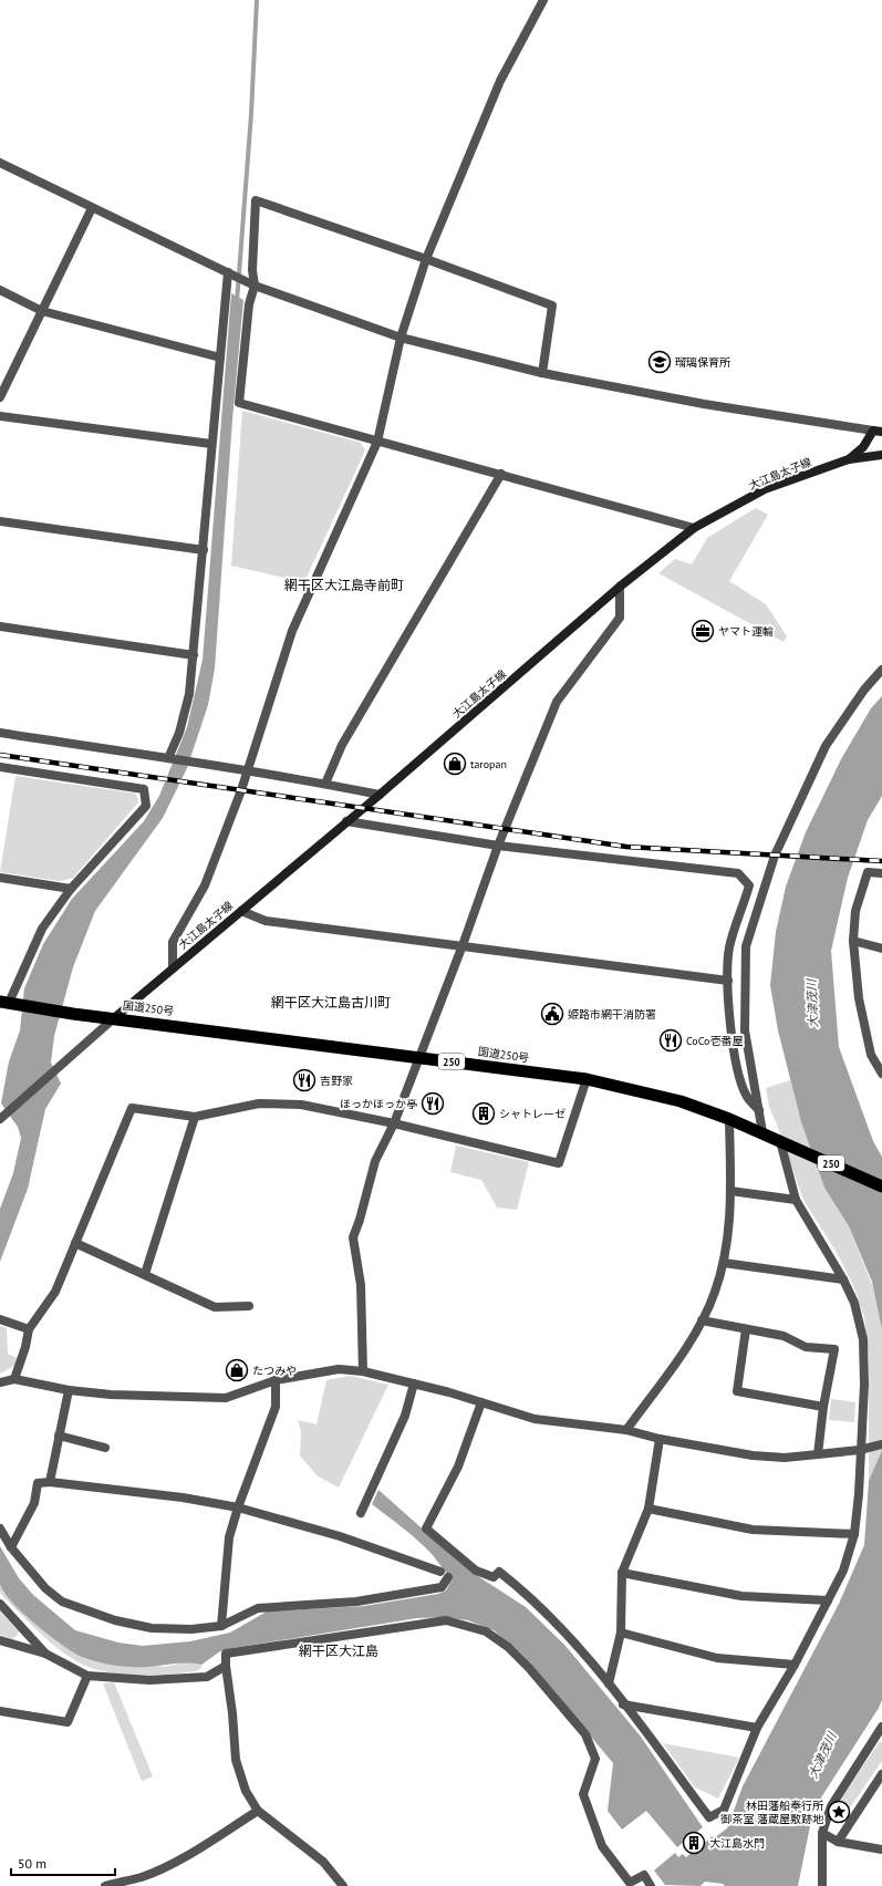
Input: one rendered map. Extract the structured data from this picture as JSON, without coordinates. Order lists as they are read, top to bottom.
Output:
{
  "streets": {
    "highway": ["国道250号", "250"],
    "main road": ["大江島太子線"]
  },
  "crossings": [
    ["大江島太子線", "国道250号"]
  ],
  "districts": ["網干区大江島寺前町", "網干区大江島古川町", "網干区大江島"],
  "water": ["大津茂川"],
  "places": {
    "school or university": ["瑠璃保育所"],
    "office": ["ヤマト運輸"],
    "shop": ["taropan", "たつみや"],
    "public building": ["姫路市網干消防署"],
    "restaurant": ["CoCo壱番屋", "吉野家", "ほっかほっか亭"],
    "building": ["シャトレーゼ", "大江島水門"],
    "place": ["林田藩船奉行所 御茶室 藩蔵屋敷跡地"]
  },
  "scale_bar": "50 m"
}
